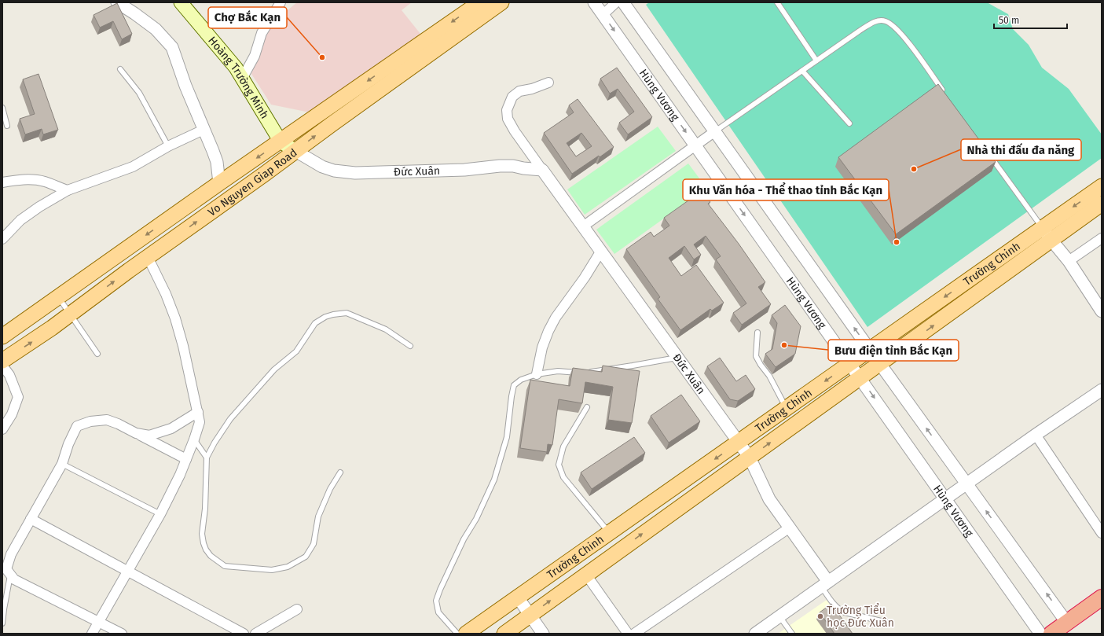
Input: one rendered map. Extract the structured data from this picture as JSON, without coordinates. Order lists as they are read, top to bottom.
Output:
{
  "streets": {
    "main road": ["Hoàng Trường Minh", "Vo Nguyen Giap Road", "Trường Chinh"],
    "street": ["Hùng Vương", "Đức Xuân"]
  },
  "crossings": [
    ["Hoàng Trường Minh", "Đức Xuân"],
    ["Hoàng Trường Minh", "Vo Nguyen Giap Road"],
    ["Hùng Vương", "Trường Chinh"],
    ["Đức Xuân", "Vo Nguyen Giap Road"],
    ["Đức Xuân", "Trường Chinh"]
  ],
  "places": [
    "Chợ Bắc Kạn",
    "Nhà thi đấu đa năng",
    "Khu Văn hóa - Thể thao tỉnh Bắc Kạn",
    "Bưu điện tỉnh Bắc Kạn",
    "Trường Tiểu học Đức Xuân"
  ],
  "scale_bar": "50 m"
}
